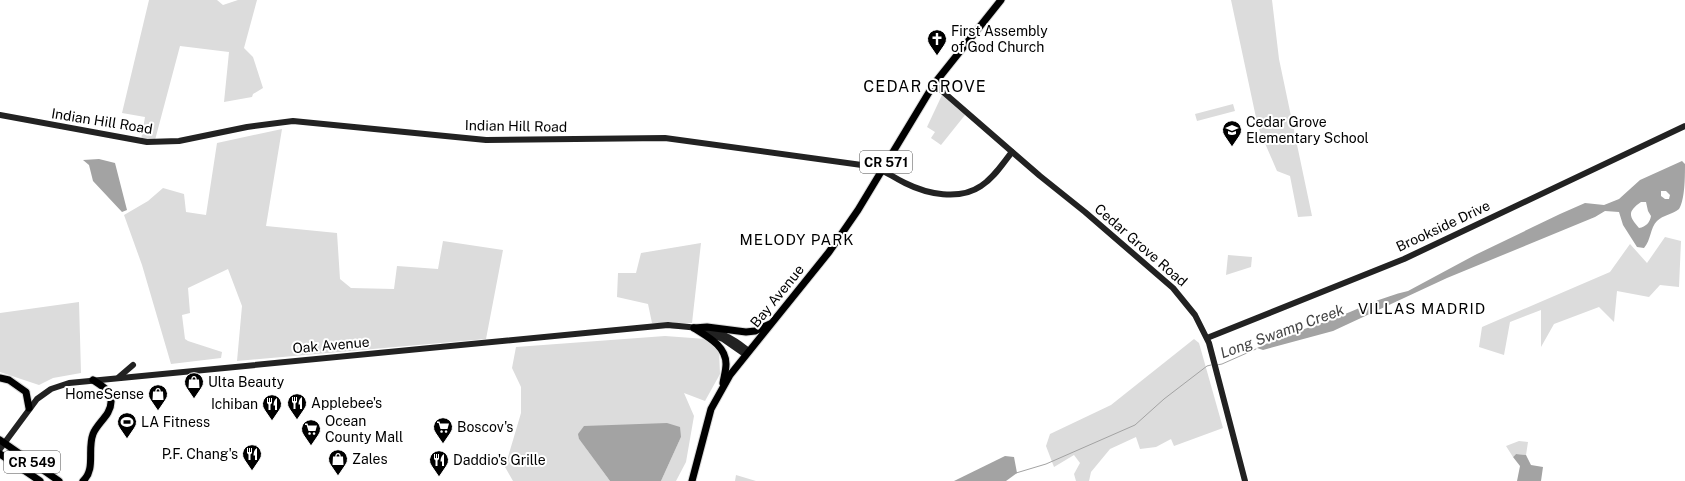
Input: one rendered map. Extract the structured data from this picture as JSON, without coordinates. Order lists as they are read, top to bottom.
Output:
{
  "streets": {
    "main road": ["CR 571", "Bay Avenue", "CR 549"],
    "street": [
      "Indian Hill Road",
      "Brookside Drive",
      "Cedar Grove Road",
      "Oak Avenue"
    ]
  },
  "crossings": [
    ["Indian Hill Road", "Cedar Grove Road"],
    ["Indian Hill Road", "Bay Avenue"],
    ["Brookside Drive", "Cedar Grove Road"],
    ["Cedar Grove Road", "Bay Avenue"],
    ["Bay Avenue", "Oak Avenue"],
    ["Oak Avenue", "CR 549"]
  ],
  "districts": ["CEDAR GROVE", "MELODY PARK", "VILLAS MADRID"],
  "water": ["Long Swamp Creek"],
  "places": {
    "church": ["First Assembly of God Church"],
    "school or university": ["Cedar Grove Elementary School"],
    "shop": ["Ulta Beauty", "HomeSense", "Zales"],
    "restaurant": [
      "Applebee's",
      "Ichiban",
      "P.F. Chang's",
      "Daddio's Grille"
    ],
    "sports": ["LA Fitness"],
    "supermarket": ["Boscov's", "Ocean County Mall"]
  }
}
